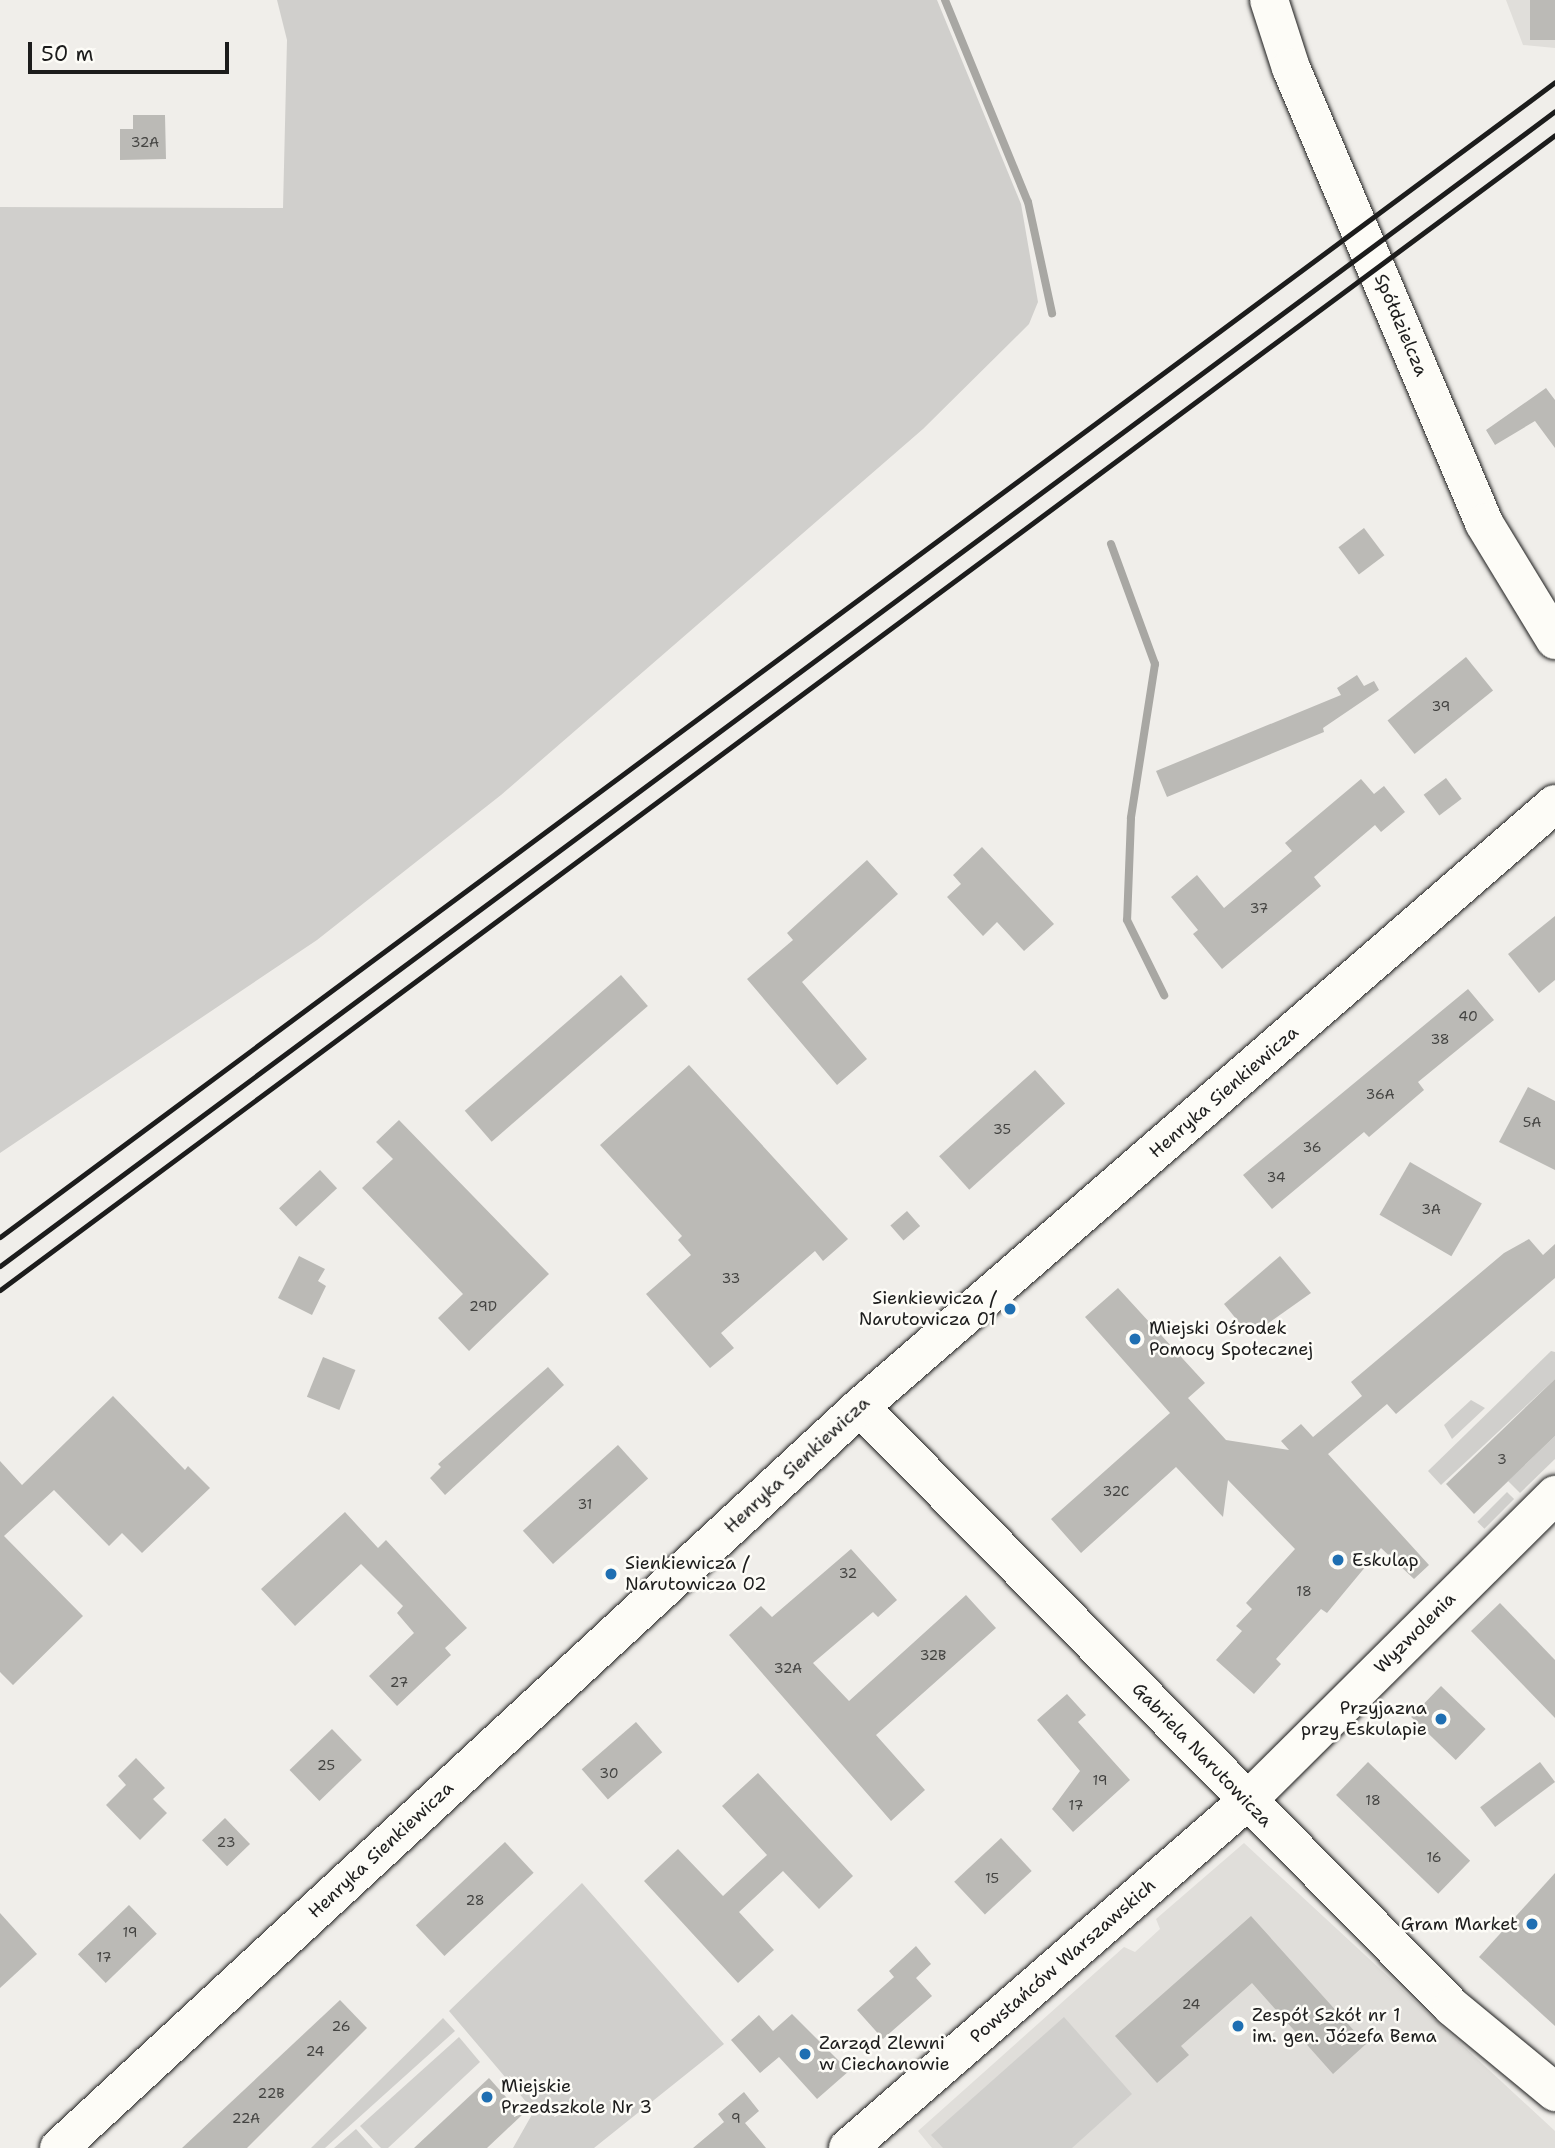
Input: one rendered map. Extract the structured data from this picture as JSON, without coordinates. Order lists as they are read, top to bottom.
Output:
{
  "streets": {
    "street": [
      "Spółdzielcza",
      "Henryka Sienkiewicza",
      "Wyzwolenia",
      "Gabriela Narutowicza",
      "Powstańców Warszawskich"
    ]
  },
  "crossings": [
    ["Henryka Sienkiewicza", "Gabriela Narutowicza"],
    ["Wyzwolenia", "Gabriela Narutowicza"],
    ["Wyzwolenia", "Powstańców Warszawskich"],
    ["Gabriela Narutowicza", "Powstańców Warszawskich"]
  ],
  "places": [
    "Sienkiewicza / Narutowicza 01",
    "Miejski Ośrodek Pomocy Społecznej",
    "Eskulap",
    "Sienkiewicza / Narutowicza 02",
    "Przyjazna przy Eskulapie",
    "Gram Market",
    "Zespół Szkół nr 1 im. gen. Józefa Bema",
    "Zarząd Zlewni w Ciechanowie",
    "Miejskie Przedszkole Nr 3"
  ],
  "house_numbers": [
    "32A",
    "39",
    "37",
    "40",
    "38",
    "36A",
    "5A",
    "35",
    "36",
    "34",
    "3A",
    "33",
    "29D",
    "3",
    "32C",
    "31",
    "32",
    "18",
    "32B",
    "32A",
    "27",
    "25",
    "30",
    "19",
    "18",
    "17",
    "23",
    "16",
    "15",
    "28",
    "19",
    "17",
    "24",
    "26",
    "24",
    "22B",
    "22A",
    "9"
  ],
  "scale_bar": "50 m"
}
